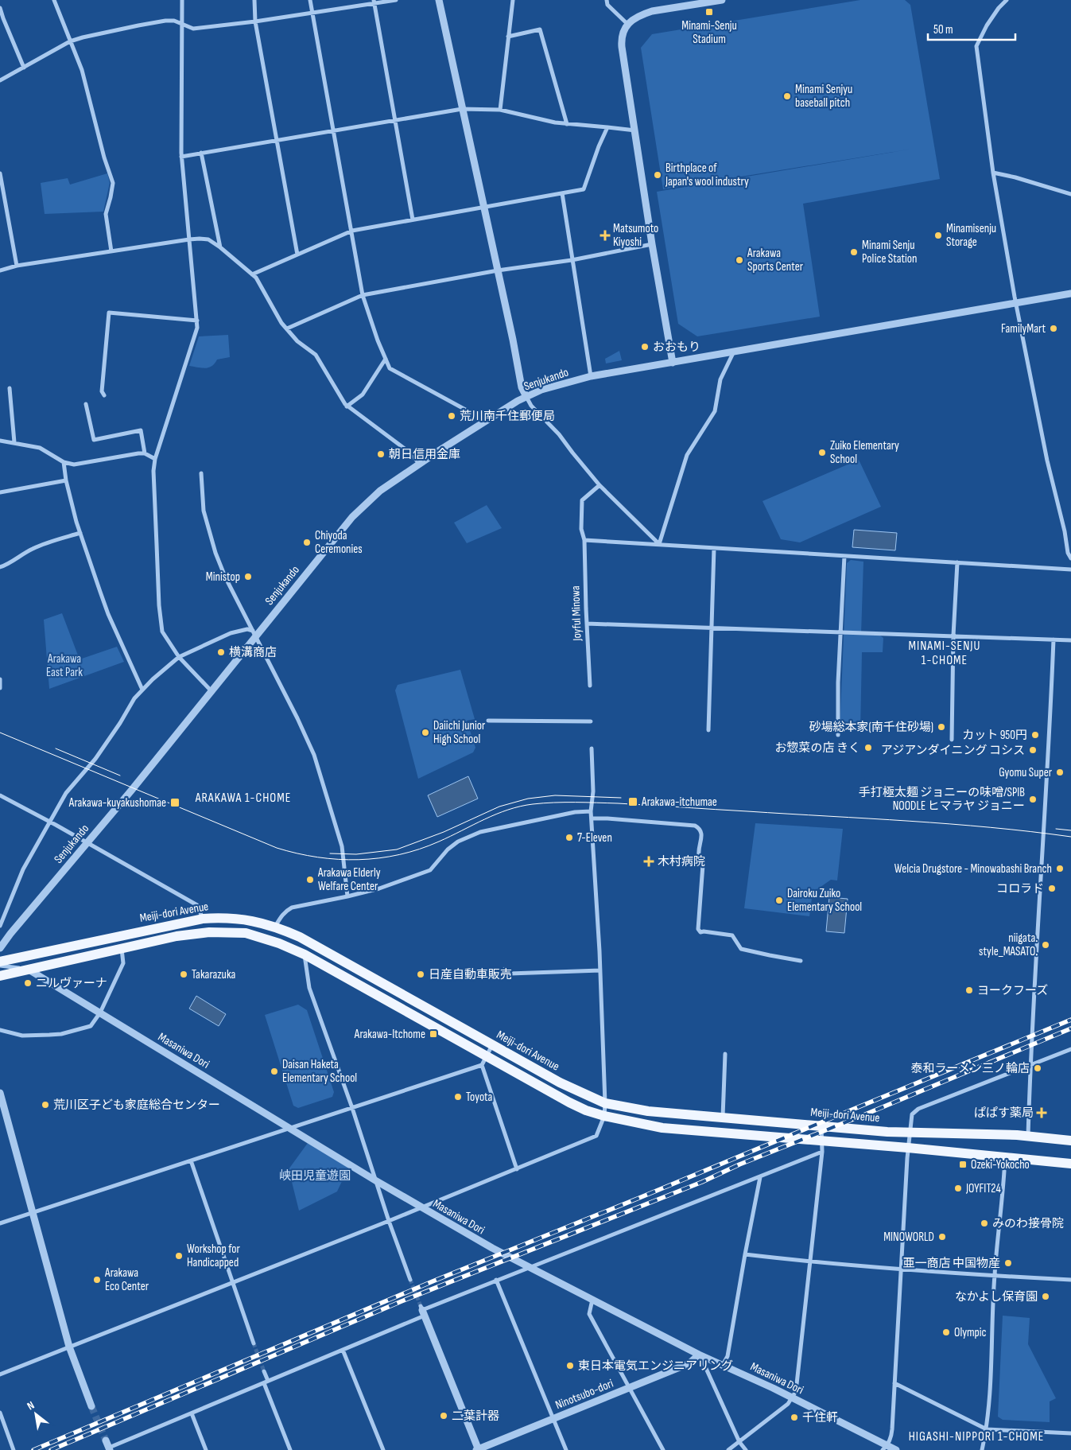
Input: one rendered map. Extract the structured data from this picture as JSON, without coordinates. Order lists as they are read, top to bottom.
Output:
{
  "streets": {
    "main road": ["Meiji-dori Avenue"],
    "street": [
      "Senjukando",
      "Joyful Minowa",
      "Masaniwa Dori",
      "Ninotsubo-dori"
    ]
  },
  "crossings": [
    ["Meiji-dori Avenue", "Masaniwa Dori"],
    ["Masaniwa Dori", "Ninotsubo-dori"]
  ],
  "districts": ["MINAMI-SENJU 1-CHOME", "ARAKAWA 1-CHOME", "HIGASHI-NIPPORI 1-CHOME"],
  "parks": ["Arakawa East Park", "峡田児童遊園"],
  "places": {
    "transit": [
      "Minami-Senju Stadium",
      "Arakawa-itchumae",
      "Arakawa-kuyakushomae",
      "Arakawa-Itchome",
      "Ozeki-Yokocho"
    ],
    "other": [
      "Minami Senjyu baseball pitch",
      "Birthplace of Japan's wool industry",
      "Minamisenju Storage",
      "Minami Senju Police Station",
      "Arakawa Sports Center",
      "FamilyMart",
      "おおもり",
      "荒川南千住郵便局",
      "Zuiko Elementary School",
      "朝日信用金庫",
      "Chiyoda Ceremonies",
      "Ministop",
      "横溝商店",
      "砂場総本家(南千住砂場)",
      "Daiichi Junior High School",
      "カット 950円",
      "お惣菜の店 きく",
      "アジアンダイニング コシス",
      "Gyomu Super",
      "手打極太麺 ジョニーの味噌/SPIB NOODLE ヒマラヤ ジョニー",
      "7-Eleven",
      "Welcia Drugstore - Minowabashi Branch",
      "Arakawa Elderly Welfare Center",
      "コロラド",
      "Dairoku Zuiko Elementary School",
      "niigata. style_MASATO.",
      "Takarazuka",
      "日産自動車販売",
      "ニルヴァーナ",
      "ヨークフーズ",
      "泰和ラーメン三ノ輪店",
      "Daisan Haketa Elementary School",
      "Toyota",
      "荒川区子ども家庭総合センター",
      "JOYFIT24",
      "みのわ接骨院",
      "MINOWORLD",
      "Workshop for Handicapped",
      "亜一商店 中国物産",
      "Arakawa Eco Center",
      "なかよし保育園",
      "Olympic",
      "東日本電気エンジニアリング",
      "二葉計器",
      "千住軒"
    ],
    "health": ["Matsumoto Kiyoshi", "木村病院", "ぱぱす薬局"]
  },
  "scale_bar": "50 m",
  "north": "top left"
}
